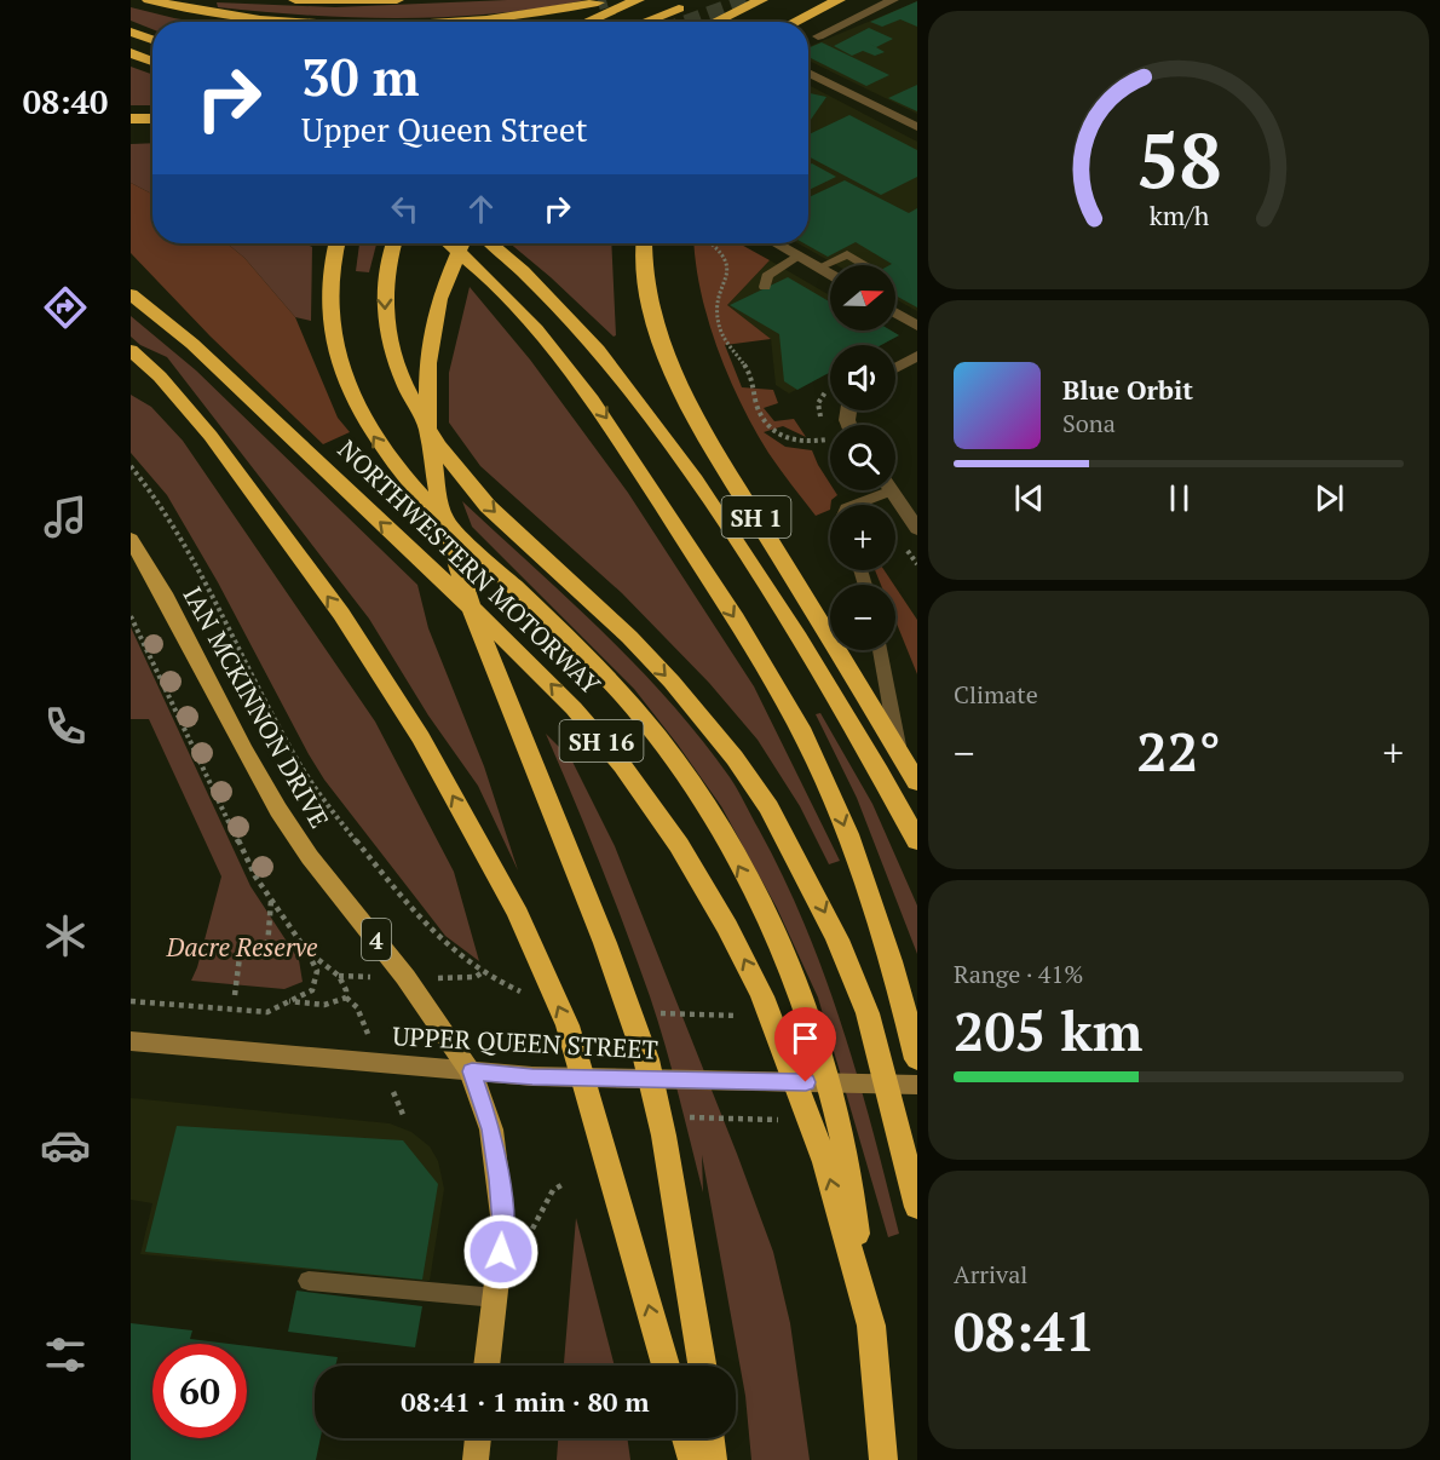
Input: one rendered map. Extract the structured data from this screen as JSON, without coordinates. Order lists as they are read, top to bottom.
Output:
{
  "streets": {
    "highway": ["SH 1", "NORTHWESTERN MOTORWAY", "SH 16"],
    "main road": ["IAN MCKINNON DRIVE", "4", "UPPER QUEEN STREET"]
  },
  "crossings": [
    ["IAN MCKINNON DRIVE", "4"],
    ["IAN MCKINNON DRIVE", "UPPER QUEEN STREET"],
    ["4", "UPPER QUEEN STREET"]
  ],
  "parks": ["Dacre Reserve"],
  "north": "right",
  "page": {
    "tabs": "08:40",
    "turn": ["30 m", "Upper Queen Street"],
    "map_buttons": ["+", "−"],
    "song": ["Blue Orbit", "Sona"],
    "tile": [
      "Climate",
      ["Range · 41%", "205 km"],
      ["Arrival", "08:41"]
    ],
    "heat": ["−", "22°", "+"],
    "limit": "60",
    "trip": "08:41 · 1 min · 80 m",
    "gauge": ["58", "km/h"]
  }
}
